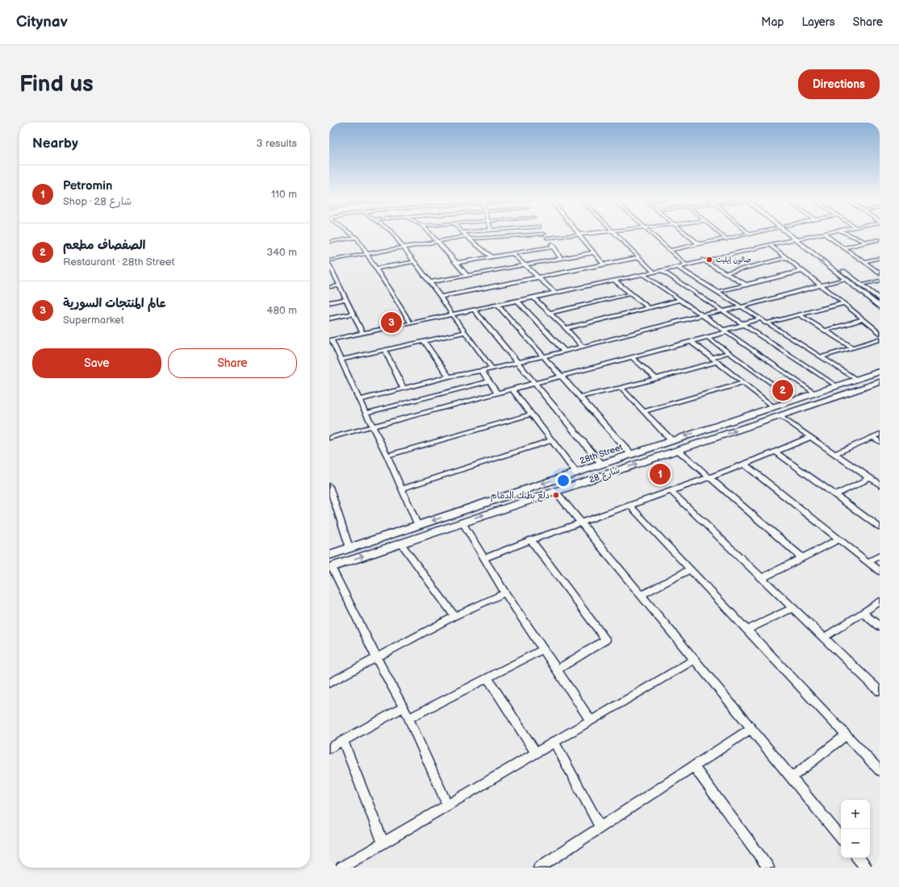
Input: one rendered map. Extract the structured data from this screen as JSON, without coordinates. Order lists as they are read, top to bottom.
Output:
{
  "streets": {
    "main road": ["28th Street", "شارع 28"]
  },
  "one_way": ["28th Street", "شارع 28"],
  "places": ["صالون إيليت", "دلع بطنك الدمام"],
  "page": {
    "header": "Citynav",
    "nav": ["Map", "Layers", "Share"],
    "buttons": [
      "Directions",
      ["Save", "Share"]
    ],
    "title": "Find us",
    "heading": ["Nearby", "3 results"],
    "list": [
      {
        "mark": "1",
        "name": "Petromin",
        "note": "Shop · شارع 28",
        "value": "110 m"
      },
      {
        "mark": "2",
        "name": "الصفصاف مطعم",
        "note": "Restaurant · 28th Street",
        "value": "340 m"
      },
      {
        "mark": "3",
        "name": "عالم المنتجات السورية",
        "note": "Supermarket",
        "value": "480 m"
      }
    ],
    "pins": ["3", "2", "1"],
    "map_buttons": ["+", "−"]
  }
}
